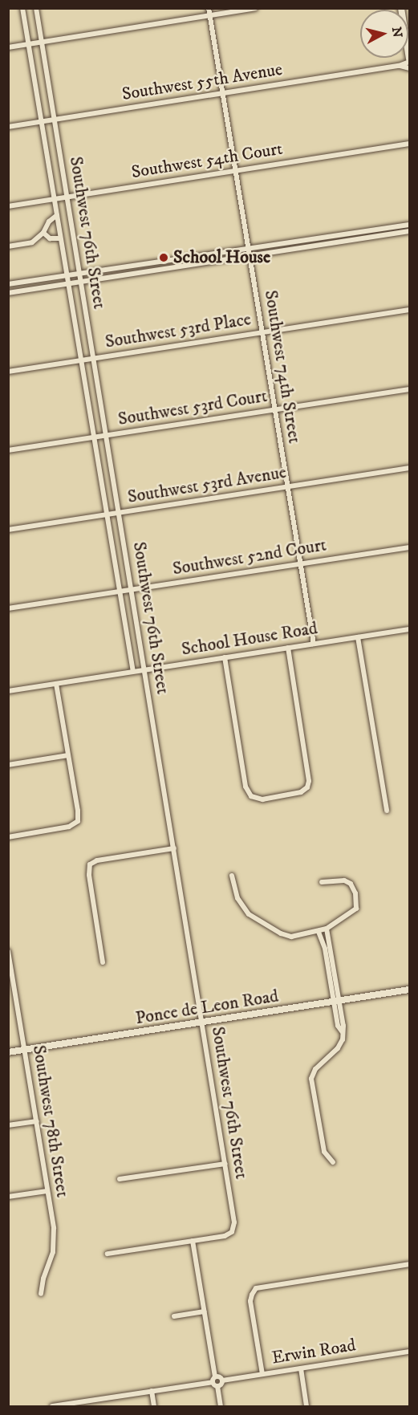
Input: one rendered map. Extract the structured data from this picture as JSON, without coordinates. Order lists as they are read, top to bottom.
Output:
{
  "streets": {
    "street": [
      "Southwest 55th Avenue",
      "Southwest 54th Court",
      "Southwest 76th Street",
      "Southwest 53rd Place",
      "Southwest 74th Street",
      "Southwest 53rd Court",
      "Southwest 53rd Avenue",
      "Southwest 52nd Court",
      "School House Road",
      "Ponce de Leon Road",
      "Southwest 78th Street",
      "Erwin Road"
    ]
  },
  "crossings": [
    ["Southwest 55th Avenue", "Southwest 76th Street"],
    ["Southwest 55th Avenue", "Southwest 74th Street"],
    ["Southwest 54th Court", "Southwest 76th Street"],
    ["Southwest 54th Court", "Southwest 74th Street"],
    ["Southwest 76th Street", "Southwest 53rd Place"],
    ["Southwest 76th Street", "Southwest 53rd Court"],
    ["Southwest 76th Street", "Southwest 53rd Avenue"],
    ["Southwest 76th Street", "Southwest 52nd Court"],
    ["Southwest 76th Street", "School House Road"],
    ["Southwest 76th Street", "Ponce de Leon Road"],
    ["Southwest 53rd Place", "Southwest 74th Street"],
    ["Southwest 74th Street", "Southwest 53rd Court"],
    ["Southwest 74th Street", "Southwest 53rd Avenue"],
    ["Southwest 74th Street", "Southwest 52nd Court"],
    ["Southwest 74th Street", "School House Road"],
    ["Ponce de Leon Road", "Southwest 78th Street"]
  ],
  "places": ["School House"],
  "north": "right"
}
